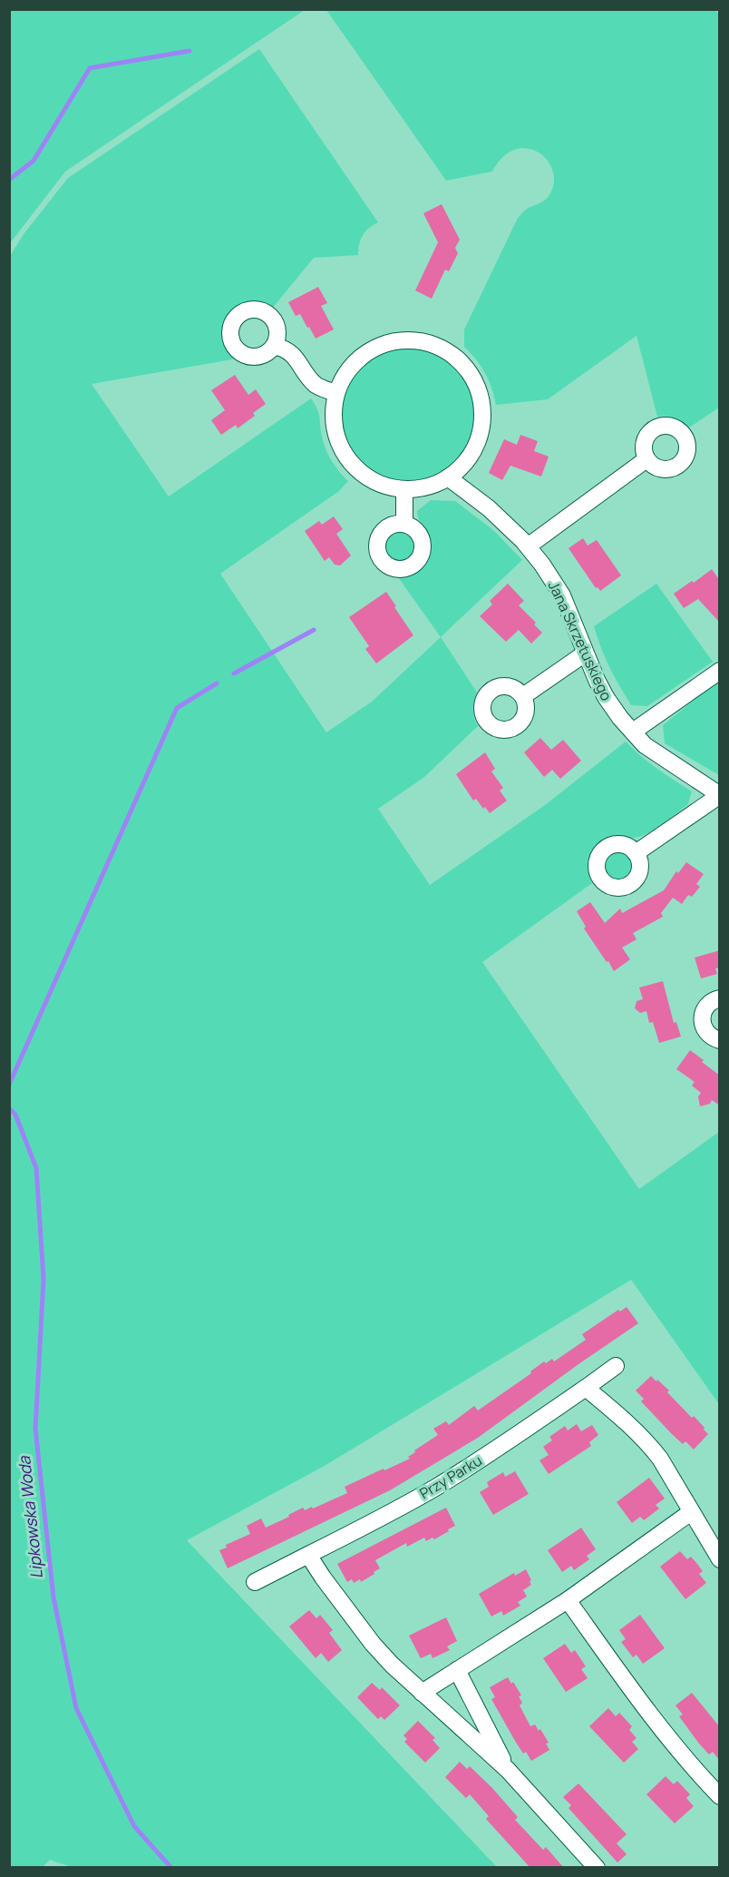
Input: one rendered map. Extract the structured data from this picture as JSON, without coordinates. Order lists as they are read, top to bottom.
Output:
{
  "streets": {
    "street": ["Jana Skrzetuskiego", "Przy Parku"]
  },
  "water": ["Lipkowska Woda"]
}
